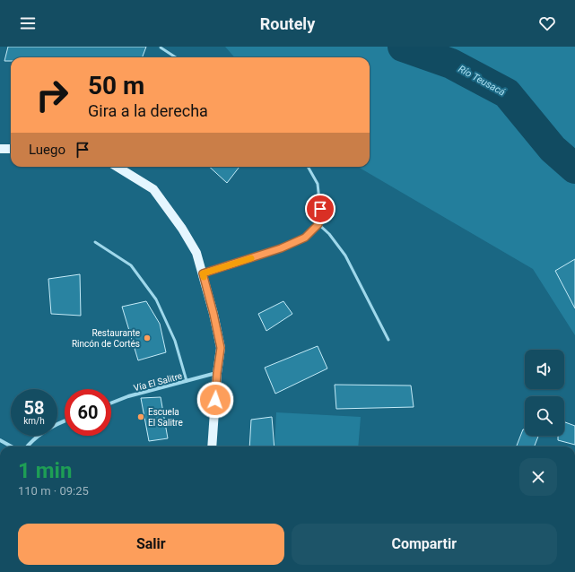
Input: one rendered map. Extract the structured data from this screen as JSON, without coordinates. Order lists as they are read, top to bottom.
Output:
{
  "streets": {
    "street": ["Vía El Salitre"]
  },
  "water": ["Río Teusacá"],
  "places": ["Restaurante Rincón de Cortés", "Escuela El Salitre"],
  "page": {
    "header": "Routely",
    "turn": ["50 m", "Gira a la derecha"],
    "then": "Luego",
    "speed": "58 km/h",
    "limit": "60",
    "heading": ["1 min", "110 m · 09:25"],
    "buttons": ["Salir", "Compartir"]
  }
}
